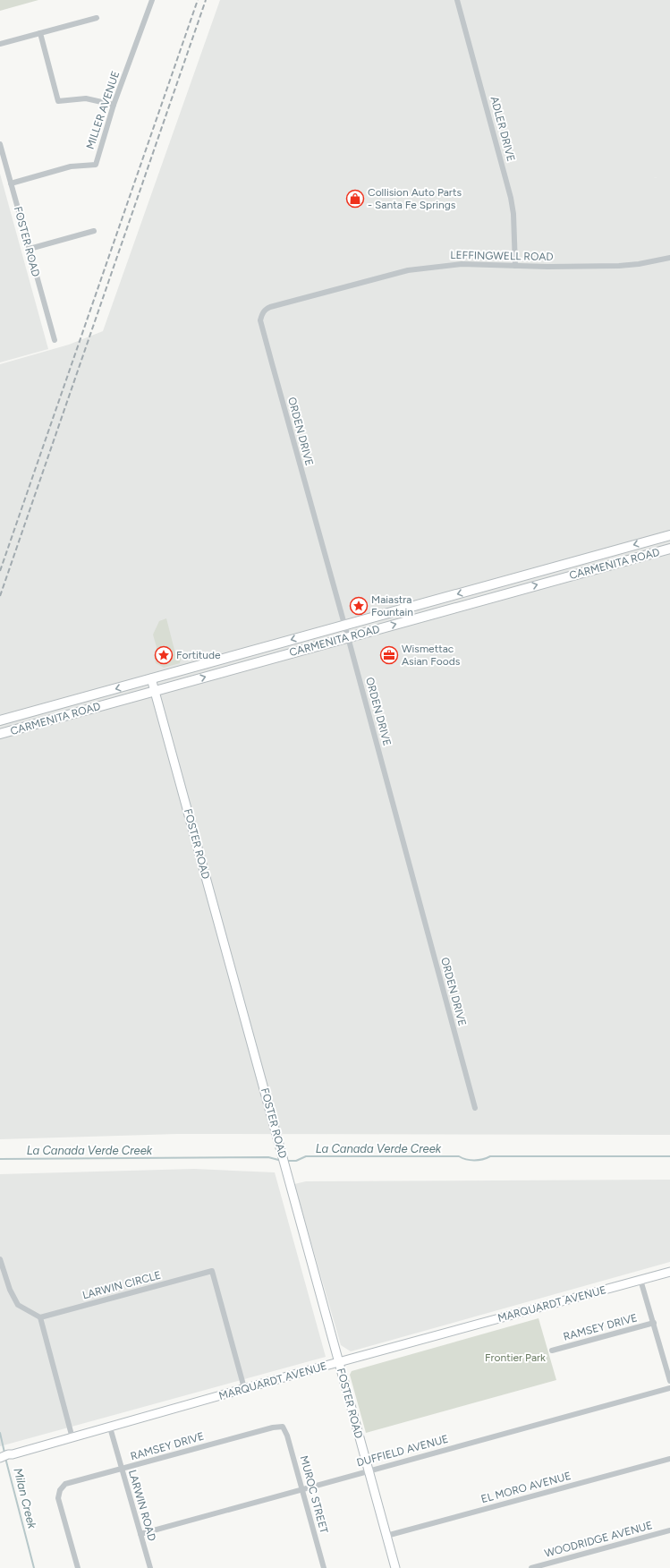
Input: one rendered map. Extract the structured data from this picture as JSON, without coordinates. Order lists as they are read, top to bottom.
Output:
{
  "streets": {
    "main road": ["CARMENITA ROAD"],
    "street": [
      "MILLER AVENUE",
      "ADLER DRIVE",
      "FOSTER ROAD",
      "LEFFINGWELL ROAD",
      "ORDEN DRIVE",
      "LARWIN CIRCLE",
      "MARQUARDT AVENUE",
      "RAMSEY DRIVE",
      "DUFFIELD AVENUE",
      "EL MORO AVENUE",
      "MUROC STREET",
      "LARWIN ROAD",
      "WOODRIDGE AVENUE"
    ]
  },
  "crossings": [
    ["MILLER AVENUE", "FOSTER ROAD"],
    ["ADLER DRIVE", "LEFFINGWELL ROAD"],
    ["FOSTER ROAD", "CARMENITA ROAD"],
    ["FOSTER ROAD", "MARQUARDT AVENUE"],
    ["FOSTER ROAD", "DUFFIELD AVENUE"],
    ["FOSTER ROAD", "EL MORO AVENUE"],
    ["LEFFINGWELL ROAD", "ORDEN DRIVE"],
    ["ORDEN DRIVE", "CARMENITA ROAD"],
    ["LARWIN CIRCLE", "MARQUARDT AVENUE"],
    ["MARQUARDT AVENUE", "LARWIN ROAD"],
    ["RAMSEY DRIVE", "MUROC STREET"],
    ["RAMSEY DRIVE", "LARWIN ROAD"],
    ["DUFFIELD AVENUE", "MUROC STREET"],
    ["DUFFIELD AVENUE", "LARWIN ROAD"]
  ],
  "water": ["La Canada Verde Creek", "Milan Creek"],
  "parks": ["Frontier Park"],
  "places": {
    "shop": ["Collision Auto Parts - Santa Fe Springs"],
    "place": ["Maiastra Fountain", "Fortitude"],
    "office": ["Wismettac Asian Foods"]
  }
}
